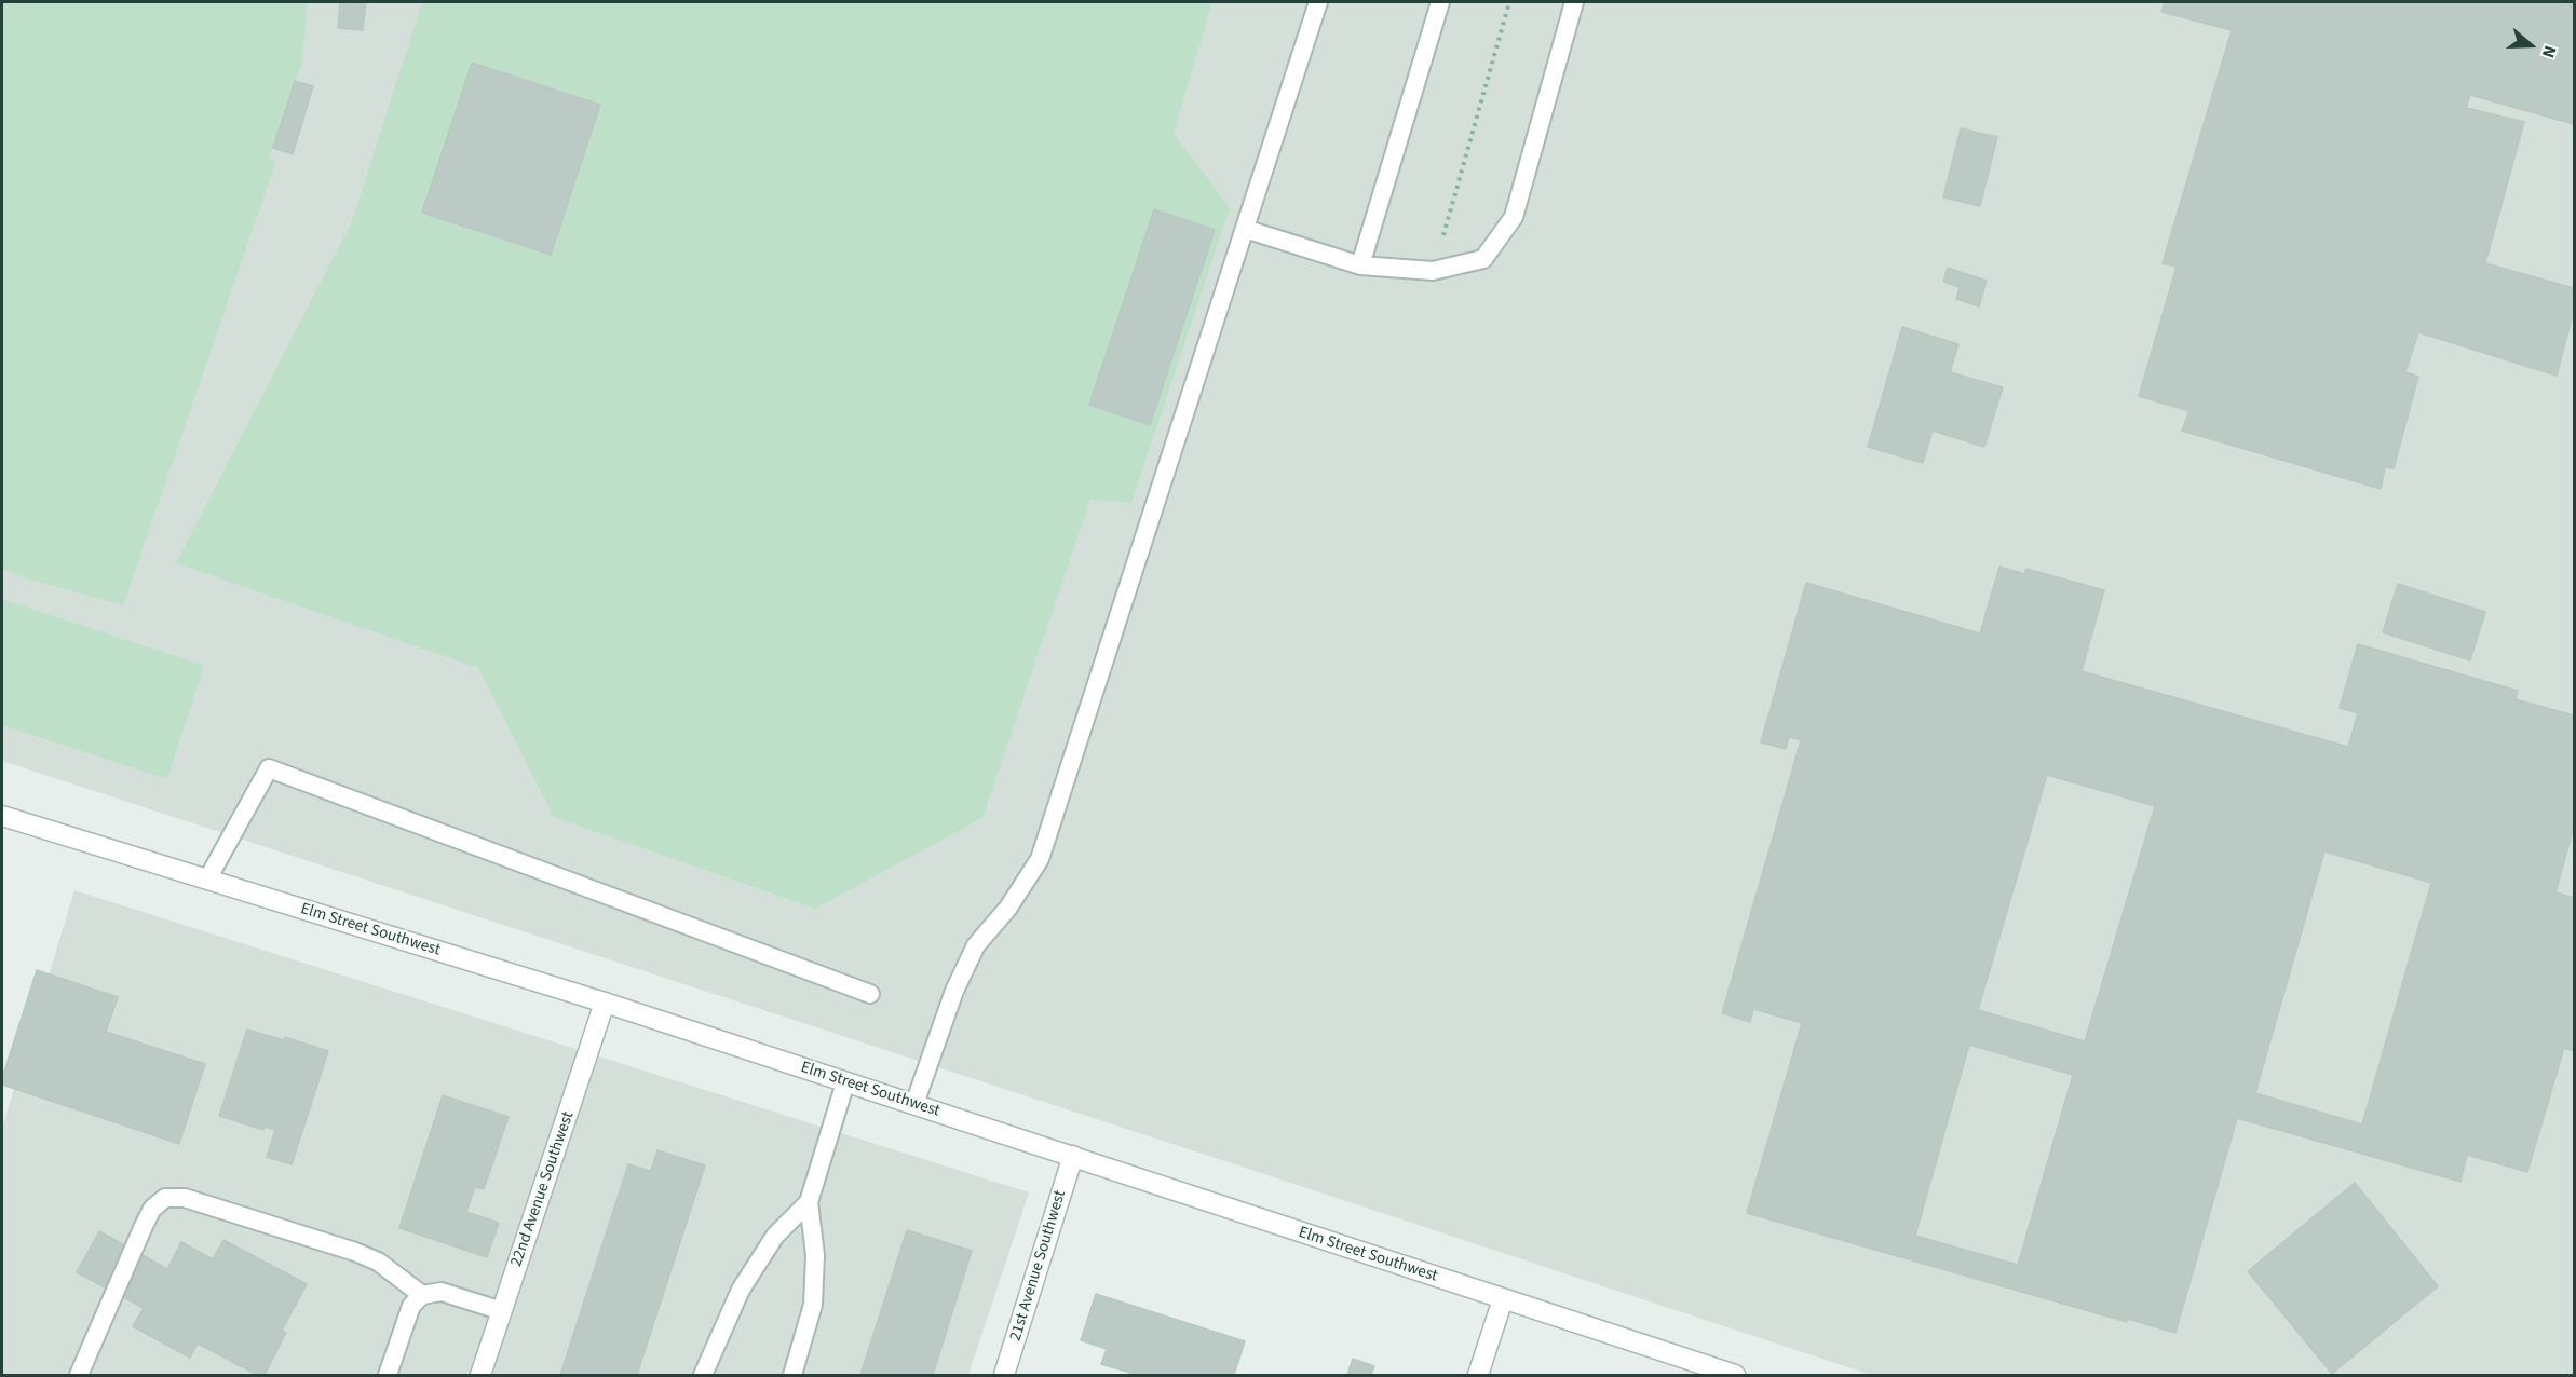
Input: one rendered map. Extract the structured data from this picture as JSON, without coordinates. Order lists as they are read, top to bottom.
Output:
{
  "streets": {
    "street": ["Elm Street Southwest", "22nd Avenue Southwest", "21st Avenue Southwest"]
  },
  "crossings": [
    ["Elm Street Southwest", "22nd Avenue Southwest"],
    ["Elm Street Southwest", "21st Avenue Southwest"]
  ],
  "north": "right"
}
